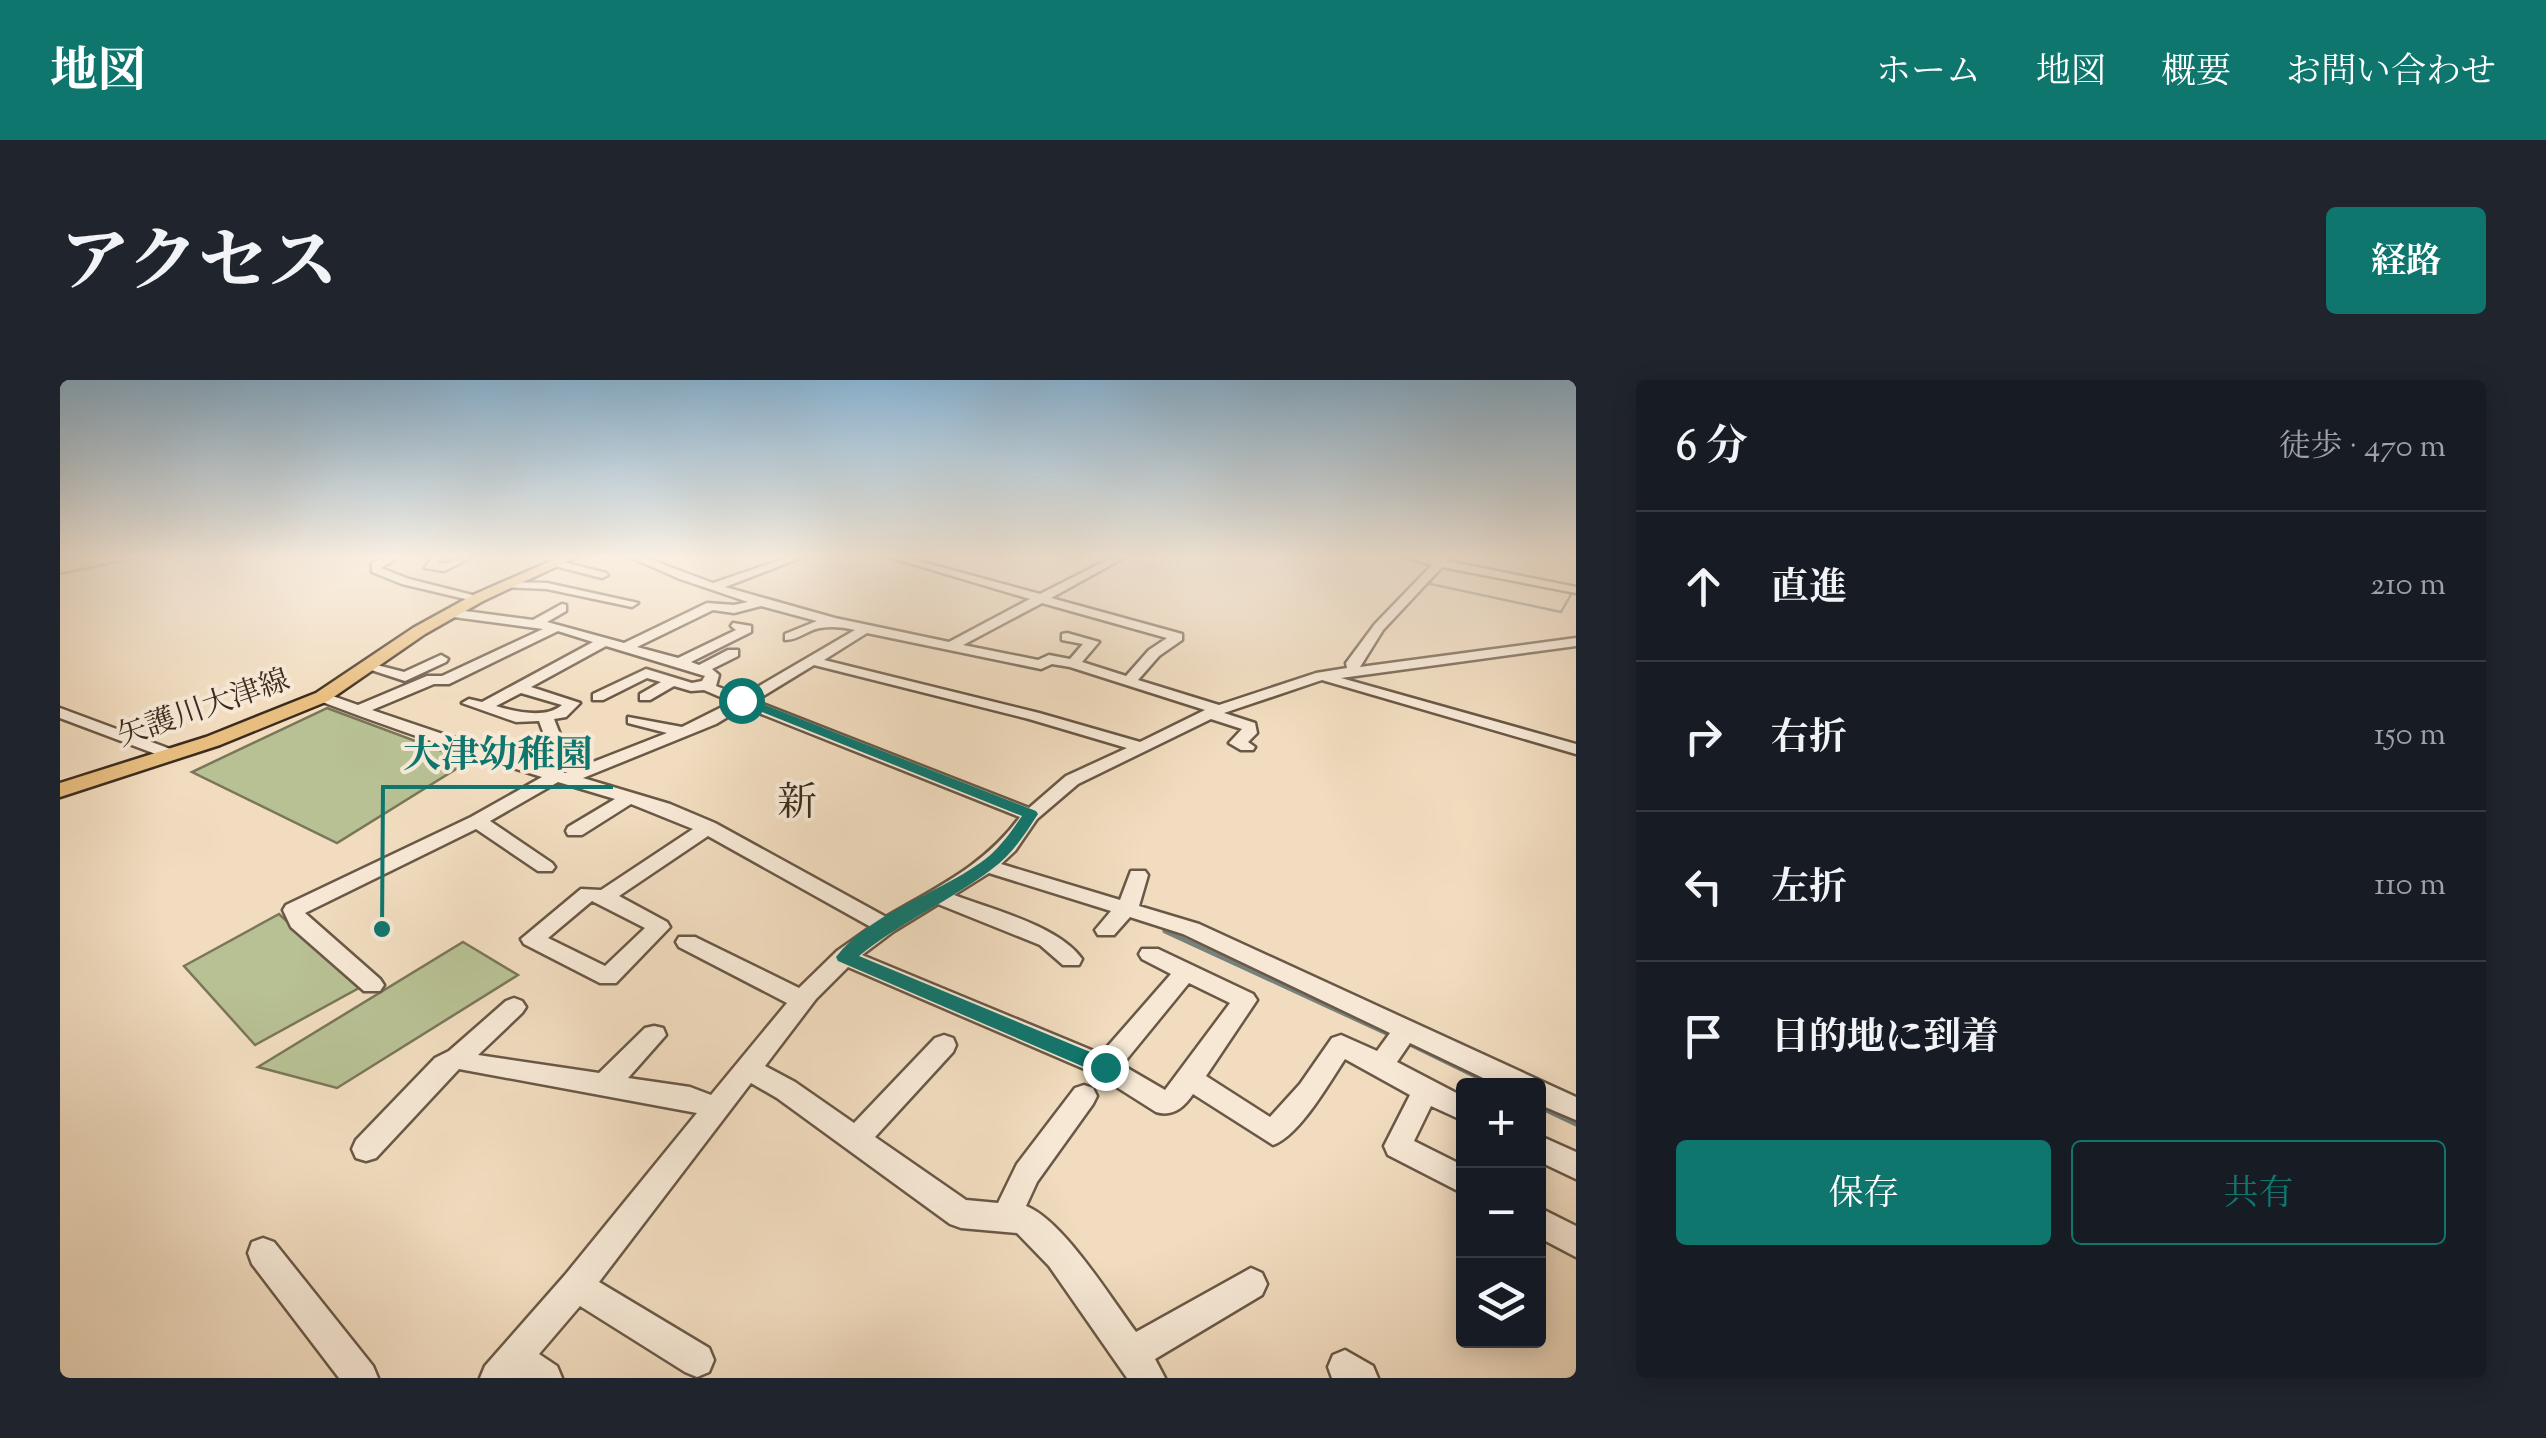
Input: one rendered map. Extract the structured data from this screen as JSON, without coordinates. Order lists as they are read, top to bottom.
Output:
{
  "streets": {
    "main road": ["矢護川大津線"]
  },
  "districts": ["新"],
  "places": ["大津幼稚園"],
  "page": {
    "header": "地図",
    "nav": [
      "ホーム",
      "地図",
      "概要",
      "お問い合わせ"
    ],
    "title": "アクセス",
    "buttons": [
      "経路",
      ["保存", "共有"]
    ],
    "heading": ["6 分", "徒歩 · 470 m"],
    "list": [
      ["直進", "210 m"],
      ["右折", "150 m"],
      ["左折", "110 m"],
      "目的地に到着"
    ],
    "map_buttons": ["+", "−"]
  }
}
